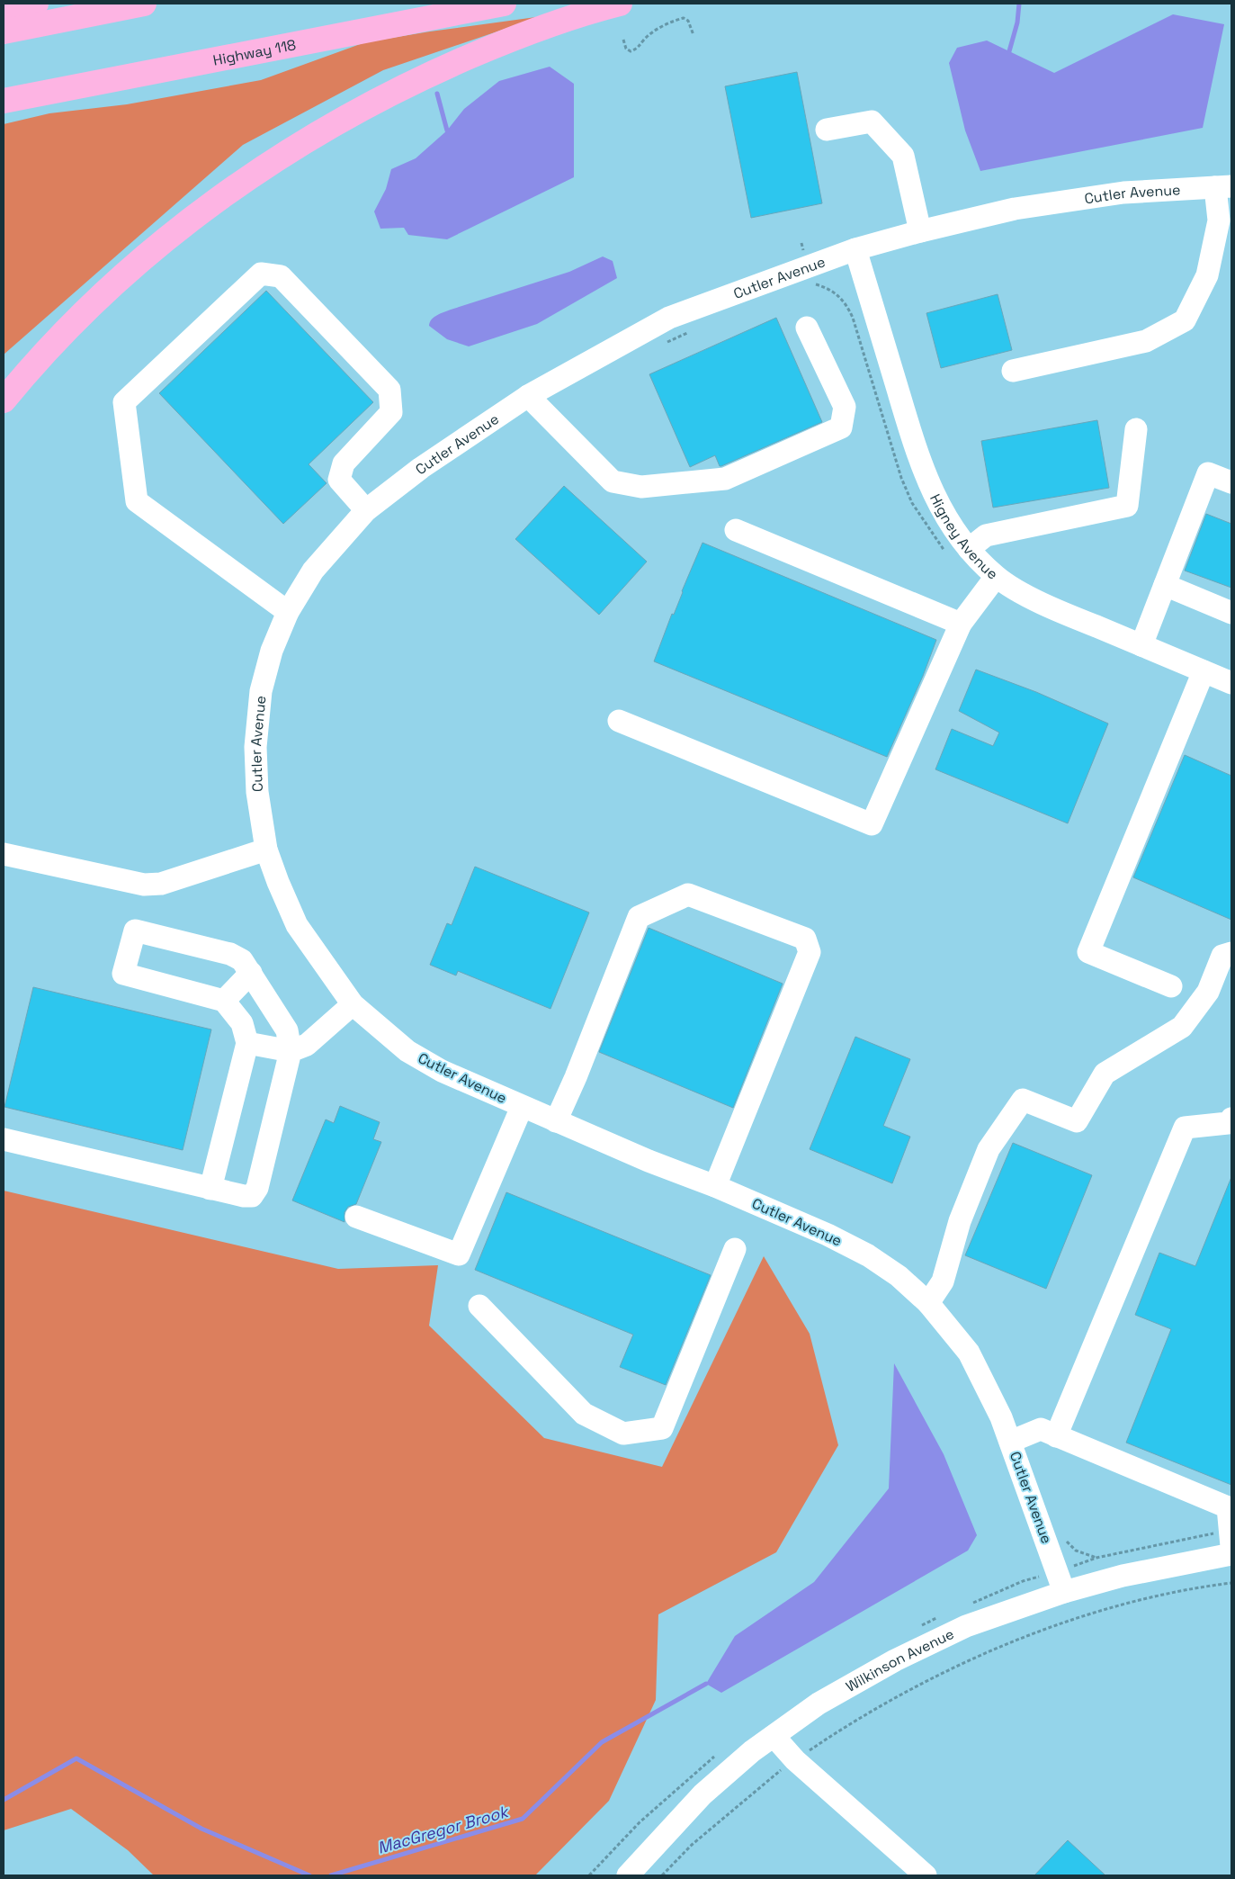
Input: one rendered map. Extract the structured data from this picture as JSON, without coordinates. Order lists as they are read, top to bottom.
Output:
{
  "streets": {
    "highway": ["Highway 118"],
    "street": ["Cutler Avenue", "Higney Avenue", "Wilkinson Avenue"]
  },
  "crossings": [
    ["Cutler Avenue", "Higney Avenue"],
    ["Cutler Avenue", "Wilkinson Avenue"]
  ],
  "water": ["MacGregor Brook"]
}
